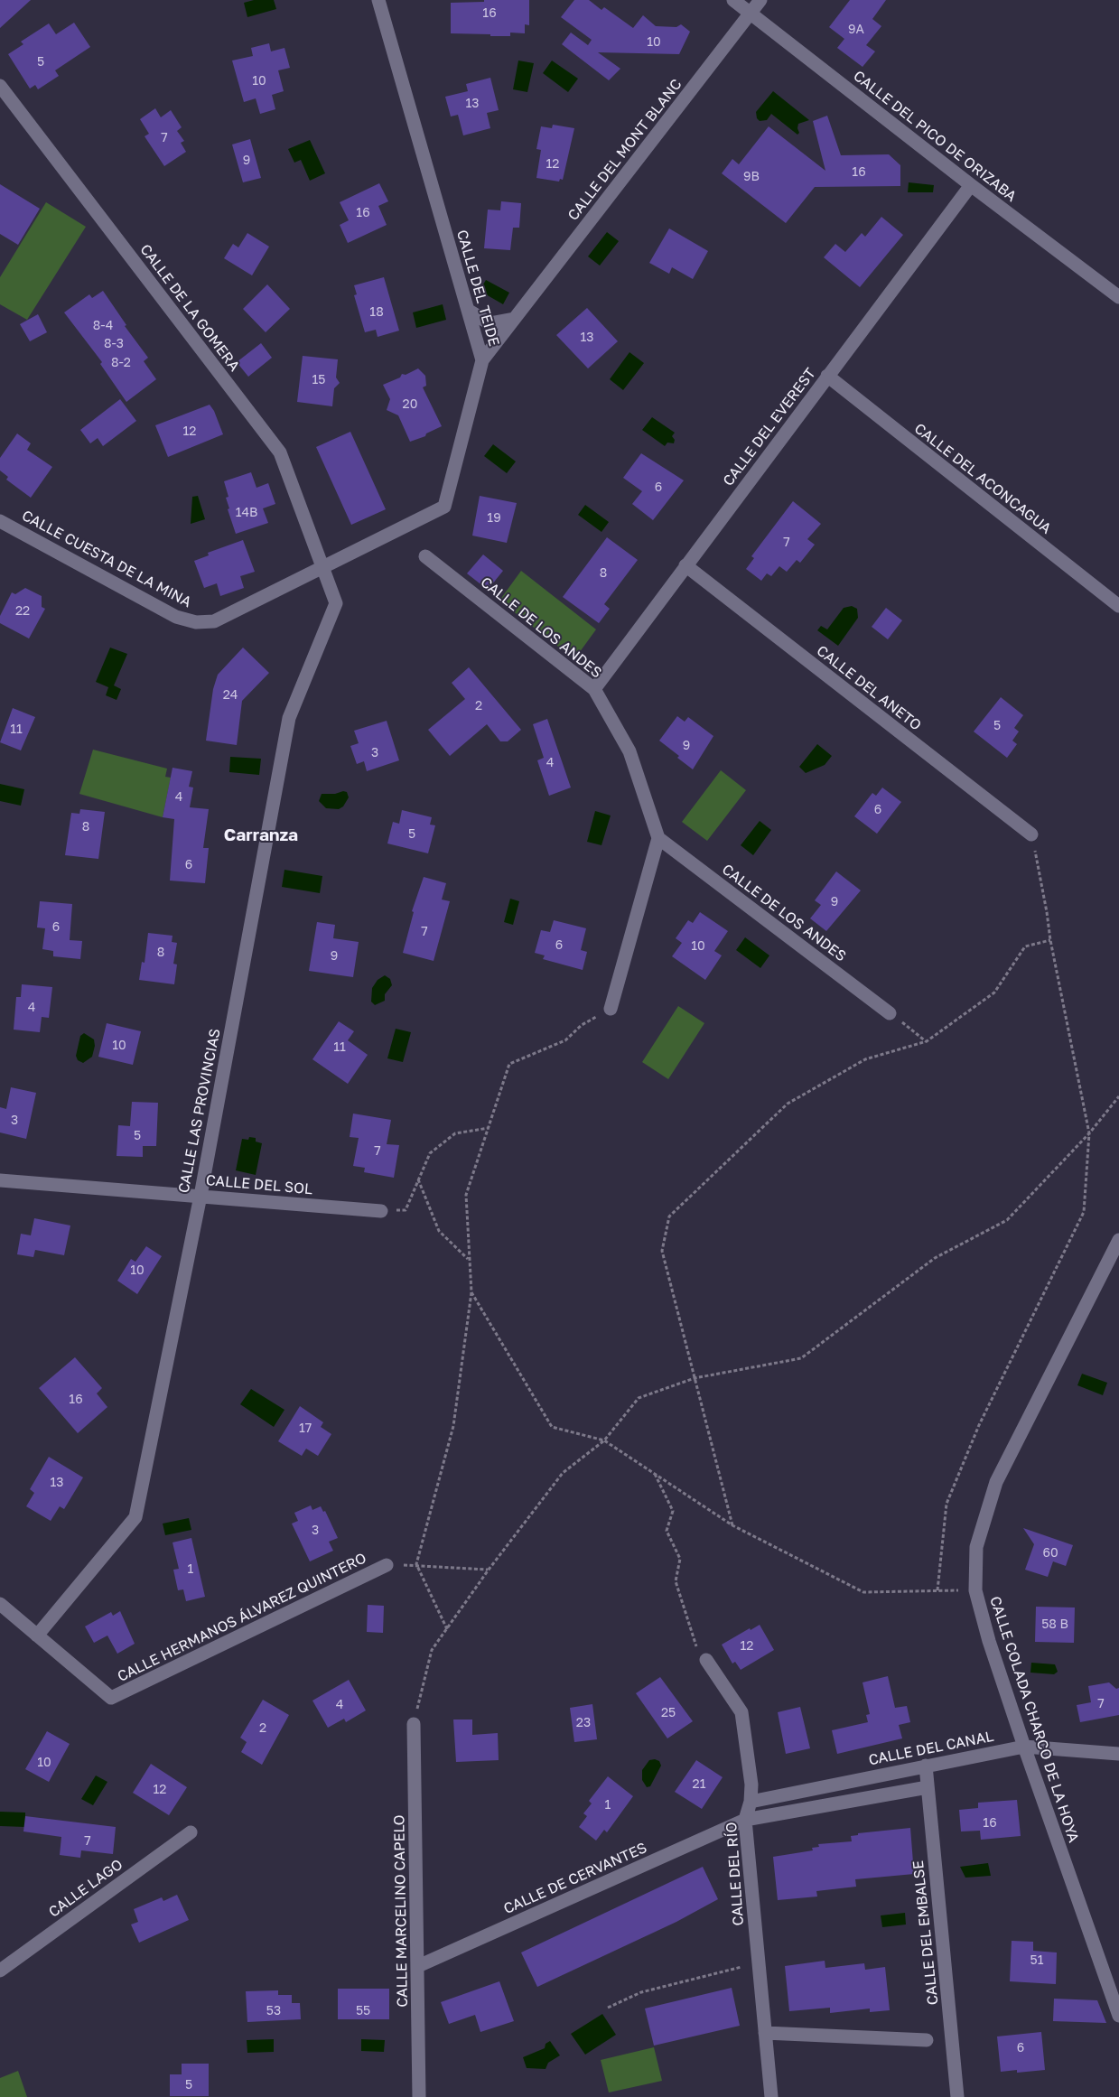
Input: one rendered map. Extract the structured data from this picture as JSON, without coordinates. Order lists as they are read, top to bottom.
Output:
{
  "streets": {
    "street": [
      "CALLE DEL PICO DE ORIZABA",
      "CALLE DEL MONT BLANC",
      "CALLE DEL TEIDE",
      "CALLE DE LA GOMERA",
      "CALLE DEL EVEREST",
      "CALLE DEL ACONCAGUA",
      "CALLE CUESTA DE LA MINA",
      "CALLE DE LOS ANDES",
      "CALLE DEL ANETO",
      "CALLE LAS PROVINCIAS",
      "CALLE DEL SOL",
      "CALLE HERMANOS ÁLVAREZ QUINTERO",
      "CALLE COLADA CHARCO DE LA HOYA",
      "CALLE DEL CANAL",
      "CALLE DEL RÍO",
      "CALLE DE CERVANTES",
      "CALLE LAGO",
      "CALLE MARCELINO CAPELO",
      "CALLE DEL EMBALSE"
    ]
  },
  "crossings": [
    ["CALLE DEL PICO DE ORIZABA", "CALLE DEL MONT BLANC"],
    ["CALLE DEL PICO DE ORIZABA", "CALLE DEL EVEREST"],
    ["CALLE DEL MONT BLANC", "CALLE DEL TEIDE"],
    ["CALLE DEL TEIDE", "CALLE DE LA GOMERA"],
    ["CALLE DEL TEIDE", "CALLE CUESTA DE LA MINA"],
    ["CALLE DEL TEIDE", "CALLE LAS PROVINCIAS"],
    ["CALLE DE LA GOMERA", "CALLE CUESTA DE LA MINA"],
    ["CALLE DE LA GOMERA", "CALLE LAS PROVINCIAS"],
    ["CALLE DEL EVEREST", "CALLE DEL ACONCAGUA"],
    ["CALLE DEL EVEREST", "CALLE DE LOS ANDES"],
    ["CALLE DEL EVEREST", "CALLE DEL ANETO"],
    ["CALLE CUESTA DE LA MINA", "CALLE LAS PROVINCIAS"],
    ["CALLE LAS PROVINCIAS", "CALLE DEL SOL"],
    ["CALLE LAS PROVINCIAS", "CALLE HERMANOS ÁLVAREZ QUINTERO"],
    ["CALLE COLADA CHARCO DE LA HOYA", "CALLE DEL CANAL"],
    ["CALLE DEL CANAL", "CALLE DEL RÍO"],
    ["CALLE DEL CANAL", "CALLE DEL EMBALSE"],
    ["CALLE DEL RÍO", "CALLE DE CERVANTES"],
    ["CALLE DE CERVANTES", "CALLE MARCELINO CAPELO"],
    ["CALLE DE CERVANTES", "CALLE DEL EMBALSE"]
  ],
  "districts": ["Carranza"],
  "house_numbers": [
    "16",
    "9A",
    "10",
    "5",
    "10",
    "13",
    "7",
    "9",
    "12",
    "16",
    "9B",
    "16",
    "18",
    "8-4",
    "13",
    "8-3",
    "8-2",
    "15",
    "20",
    "12",
    "6",
    "14B",
    "19",
    "7",
    "8",
    "22",
    "24",
    "2",
    "5",
    "11",
    "9",
    "3",
    "4",
    "4",
    "6",
    "8",
    "5",
    "6",
    "9",
    "6",
    "7",
    "6",
    "10",
    "8",
    "9",
    "4",
    "10",
    "11",
    "3",
    "5",
    "7",
    "10",
    "16",
    "17",
    "13",
    "3",
    "60",
    "1",
    "58 B",
    "12",
    "7",
    "4",
    "25",
    "23",
    "2",
    "10",
    "21",
    "12",
    "1",
    "16",
    "7",
    "51",
    "53",
    "55",
    "6",
    "5"
  ]
}
